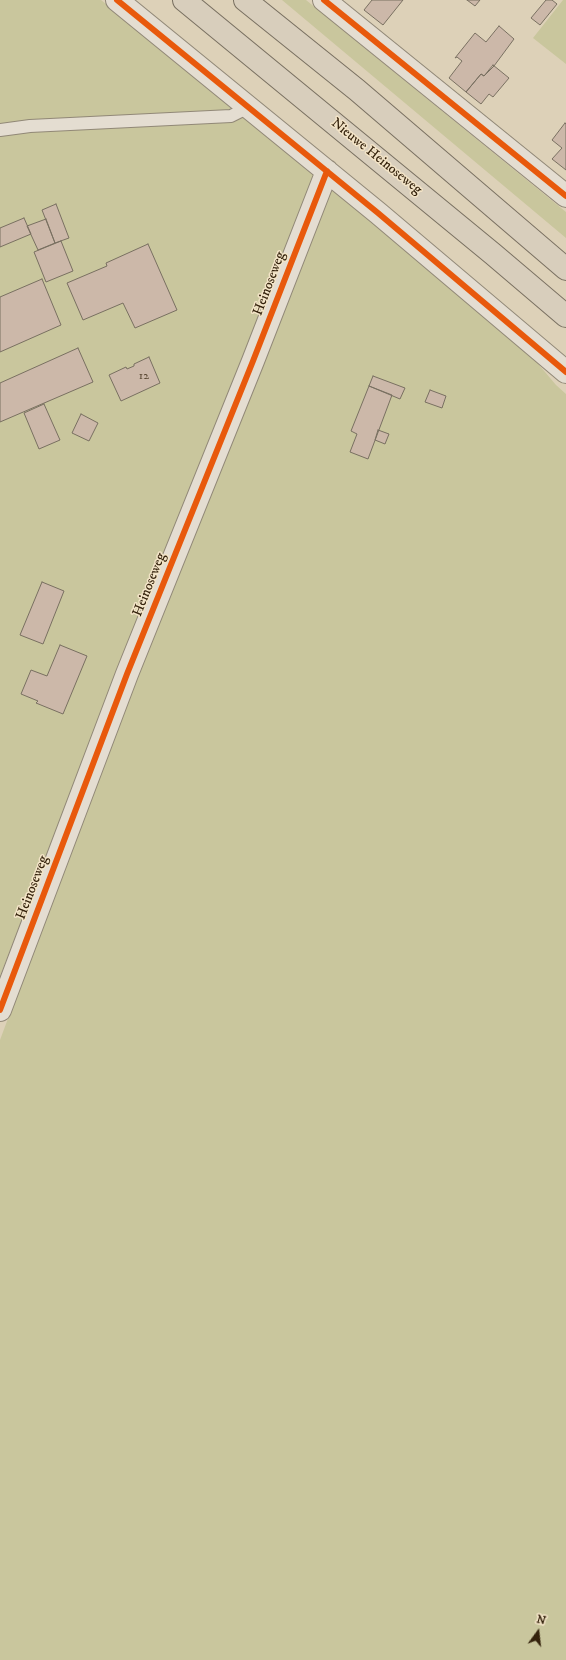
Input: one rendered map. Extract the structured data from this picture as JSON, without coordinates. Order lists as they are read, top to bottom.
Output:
{
  "streets": {
    "highway": ["Nieuwe Heinoseweg"],
    "street": ["Heinoseweg"]
  },
  "house_numbers": ["12"],
  "north": "top"
}
